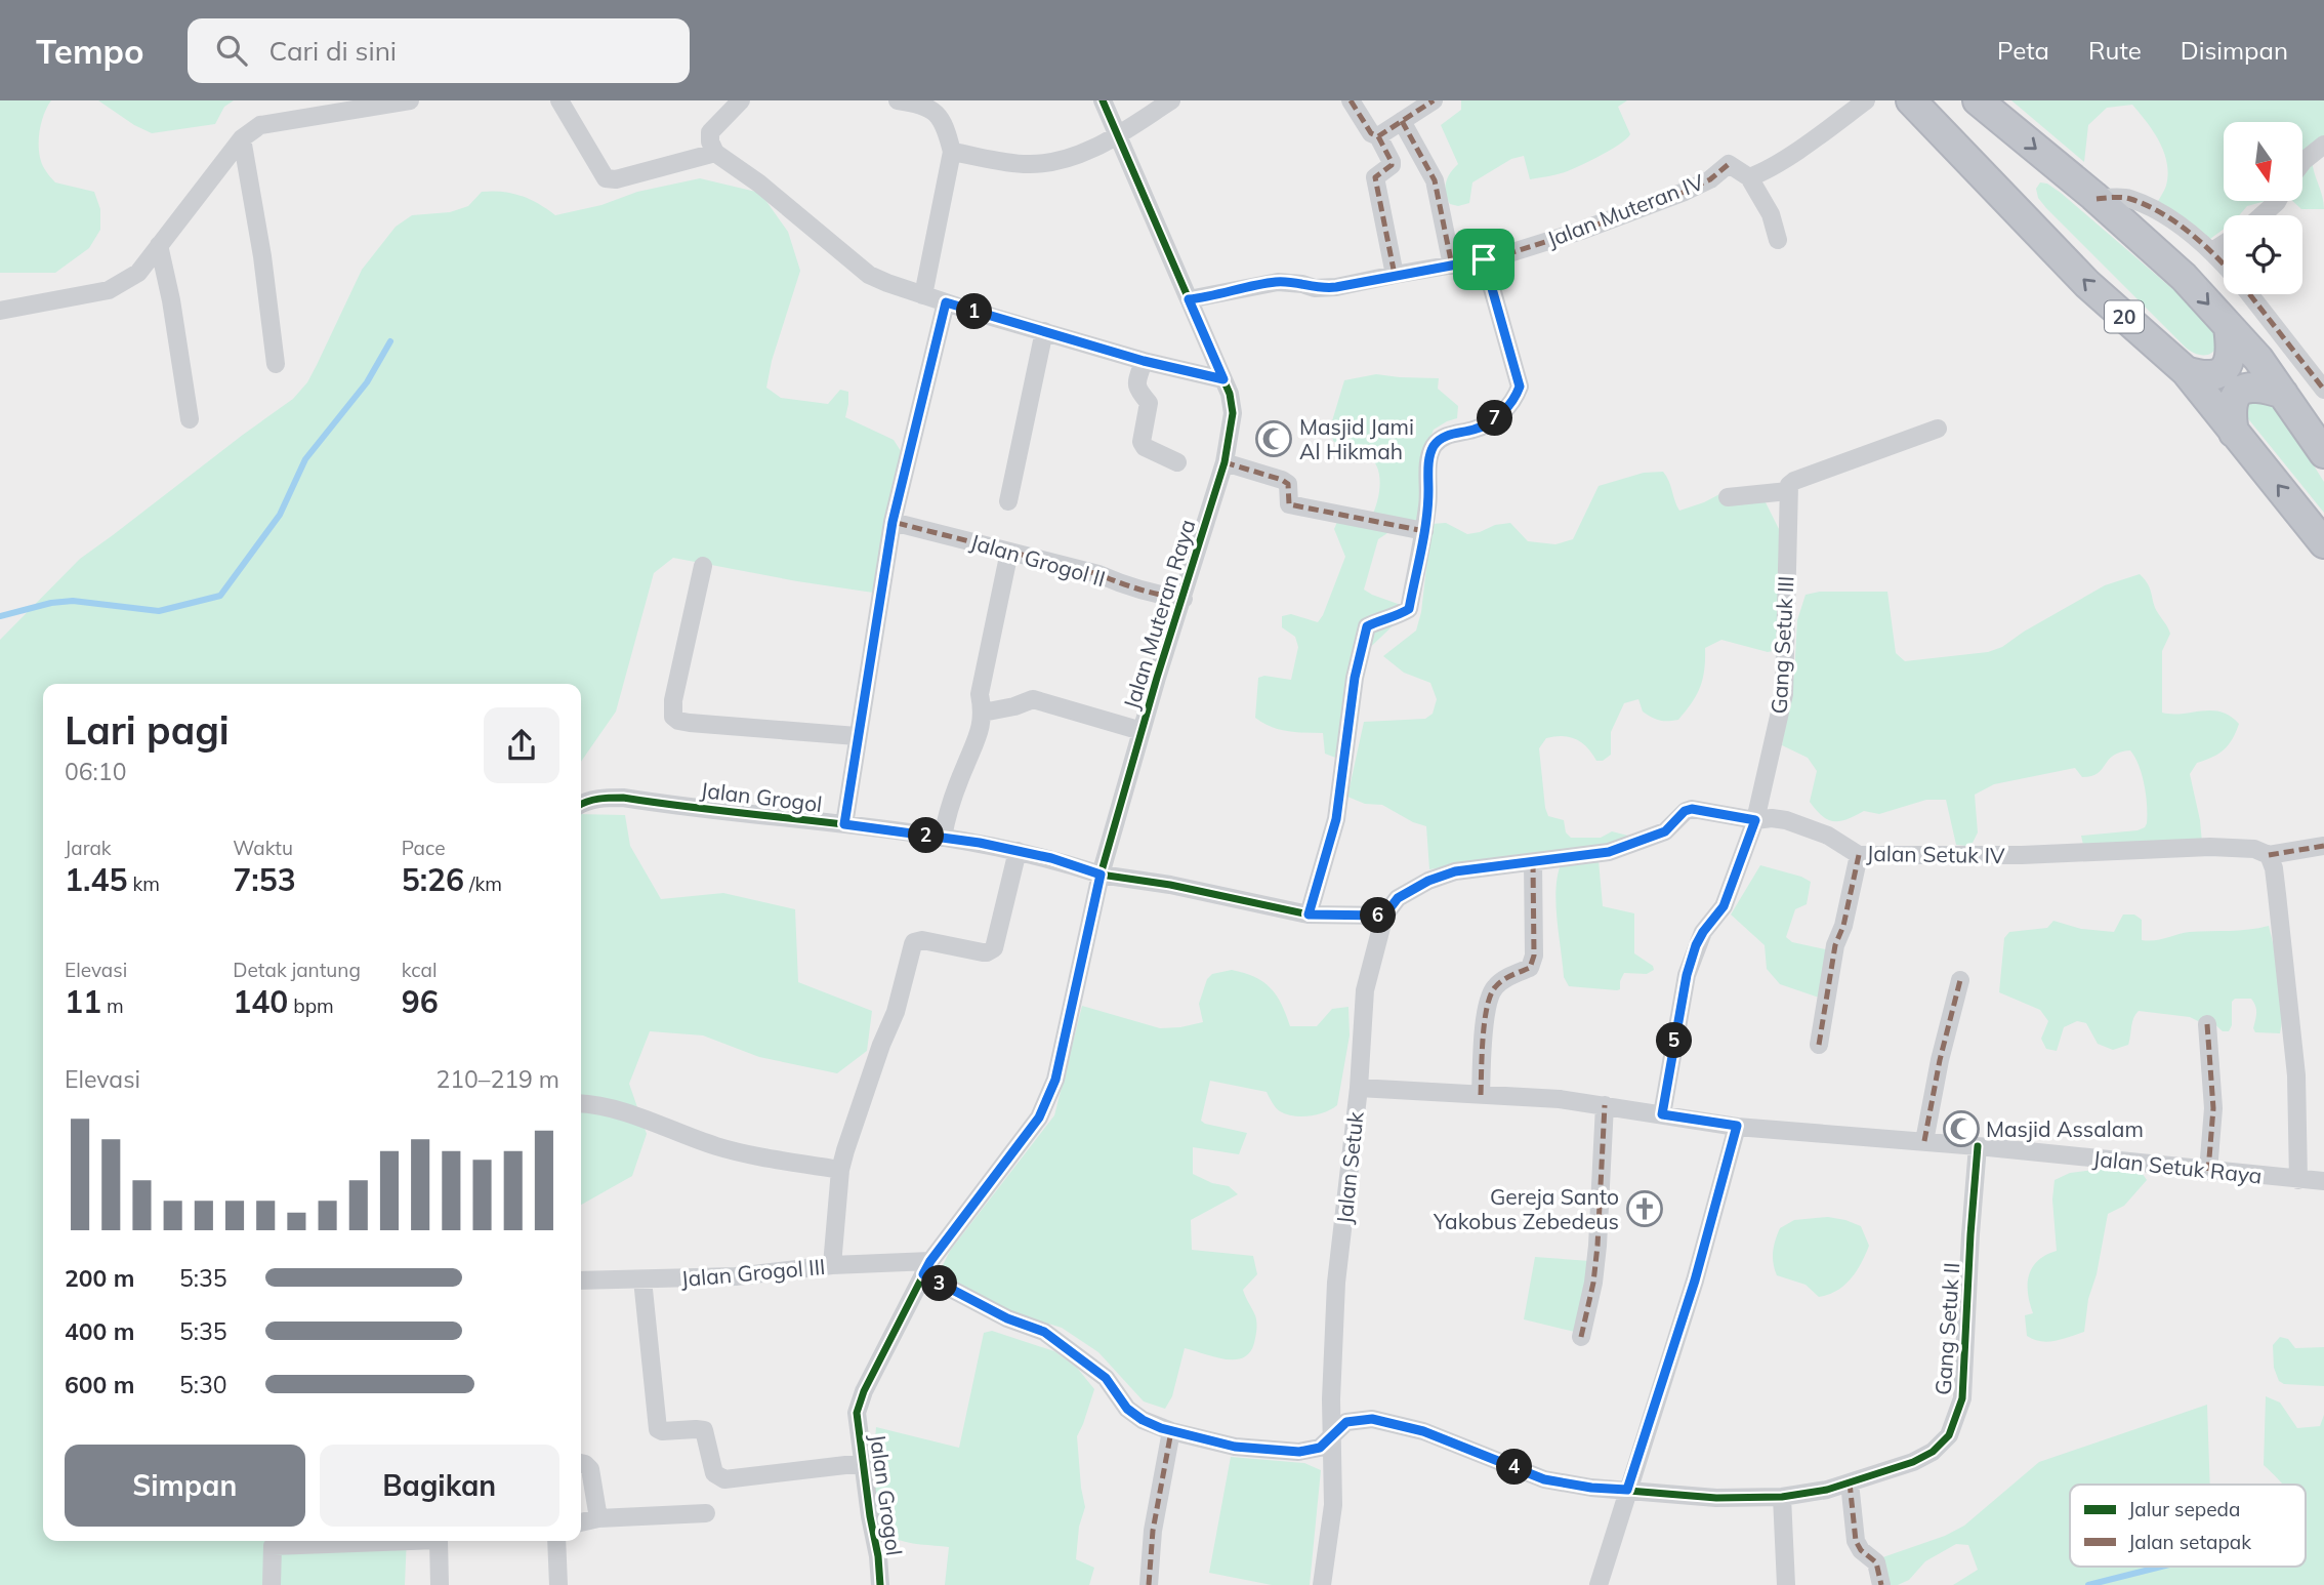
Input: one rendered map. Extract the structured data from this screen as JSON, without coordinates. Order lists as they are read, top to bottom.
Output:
{
  "streets": {
    "highway": ["20"],
    "street": [
      "Jalan Muteran IV",
      "Jalan Grogol II",
      "Jalan Muteran Raya",
      "Gang Setuk III",
      "Jalan Grogol",
      "Jalan Setuk IV",
      "Jalan Setuk Raya",
      "Jalan Setuk",
      "Jalan Grogol III",
      "Gang Setuk II"
    ]
  },
  "crossings": [
    ["Jalan Muteran IV", "Jalan Muteran Raya"],
    ["Jalan Grogol II", "Jalan Muteran Raya"],
    ["Jalan Muteran Raya", "Jalan Grogol"],
    ["Gang Setuk III", "Jalan Setuk IV"],
    ["Gang Setuk III", "Jalan Setuk"],
    ["Jalan Grogol", "Jalan Grogol III"],
    ["Jalan Grogol", "Gang Setuk II"],
    ["Jalan Setuk Raya", "Jalan Setuk"],
    ["Jalan Setuk Raya", "Gang Setuk II"],
    ["Jalan Setuk", "Gang Setuk II"],
    ["Jalan Grogol III", "Gang Setuk II"]
  ],
  "places": {
    "mosque": ["Masjid Jami Al Hikmah", "Masjid Assalam"],
    "church": ["Gereja Santo Yakobus Zebedeus"]
  },
  "legend": ["Jalur sepeda", "Jalan setapak"],
  "north": "bottom",
  "page": {
    "header": "Tempo",
    "search": "Cari di sini",
    "nav": ["Peta", "Rute", "Disimpan"],
    "pins": [
      "1",
      "7",
      "2",
      "6",
      "5",
      "3",
      "4"
    ],
    "heading": ["Lari pagi", "06:10"],
    "stats": [
      ["Jarak", "1.45 km"],
      ["Waktu", "7:53"],
      ["Pace", "5:26 /km"],
      ["Elevasi", "11 m"],
      ["Detak jantung", "140 bpm"],
      ["kcal", "96"]
    ],
    "chart": ["Elevasi", "210–219 m"],
    "list": [
      {
        "name": "200 m",
        "note": "5:35"
      },
      {
        "name": "400 m",
        "note": "5:35"
      },
      {
        "name": "600 m",
        "note": "5:30"
      }
    ],
    "buttons": ["Simpan", "Bagikan"]
  }
}
